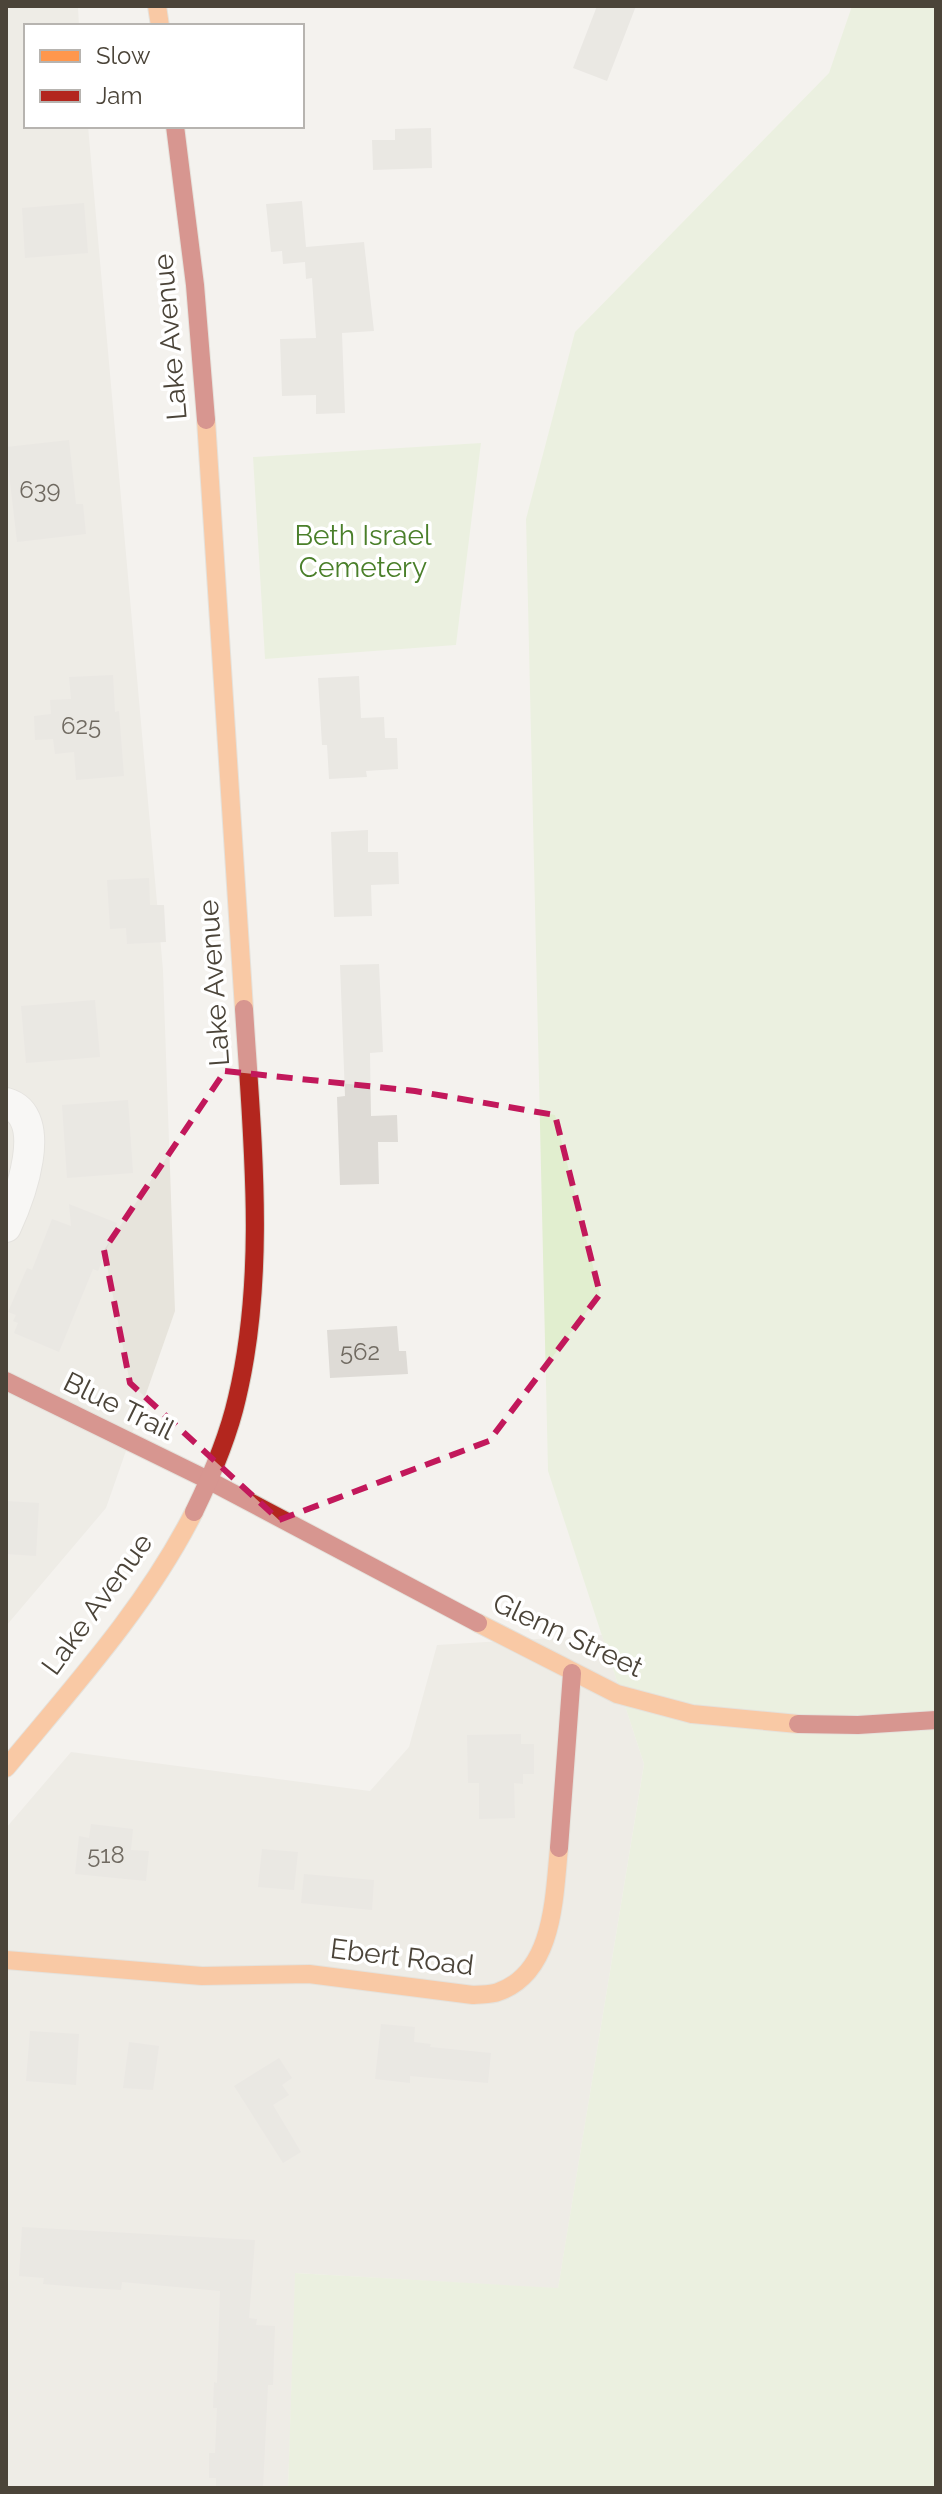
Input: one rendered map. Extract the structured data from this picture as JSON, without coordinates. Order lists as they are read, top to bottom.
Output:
{
  "streets": {
    "street": [
      "Lake Avenue",
      "Blue Trail",
      "Glenn Street",
      "Ebert Road"
    ]
  },
  "crossings": [
    ["Lake Avenue", "Blue Trail"],
    ["Lake Avenue", "Glenn Street"],
    ["Blue Trail", "Glenn Street"],
    ["Glenn Street", "Ebert Road"]
  ],
  "parks": ["Beth Israel Cemetery"],
  "house_numbers": [
    "639",
    "625",
    "562",
    "518"
  ],
  "legend": ["Slow", "Jam"]
}
